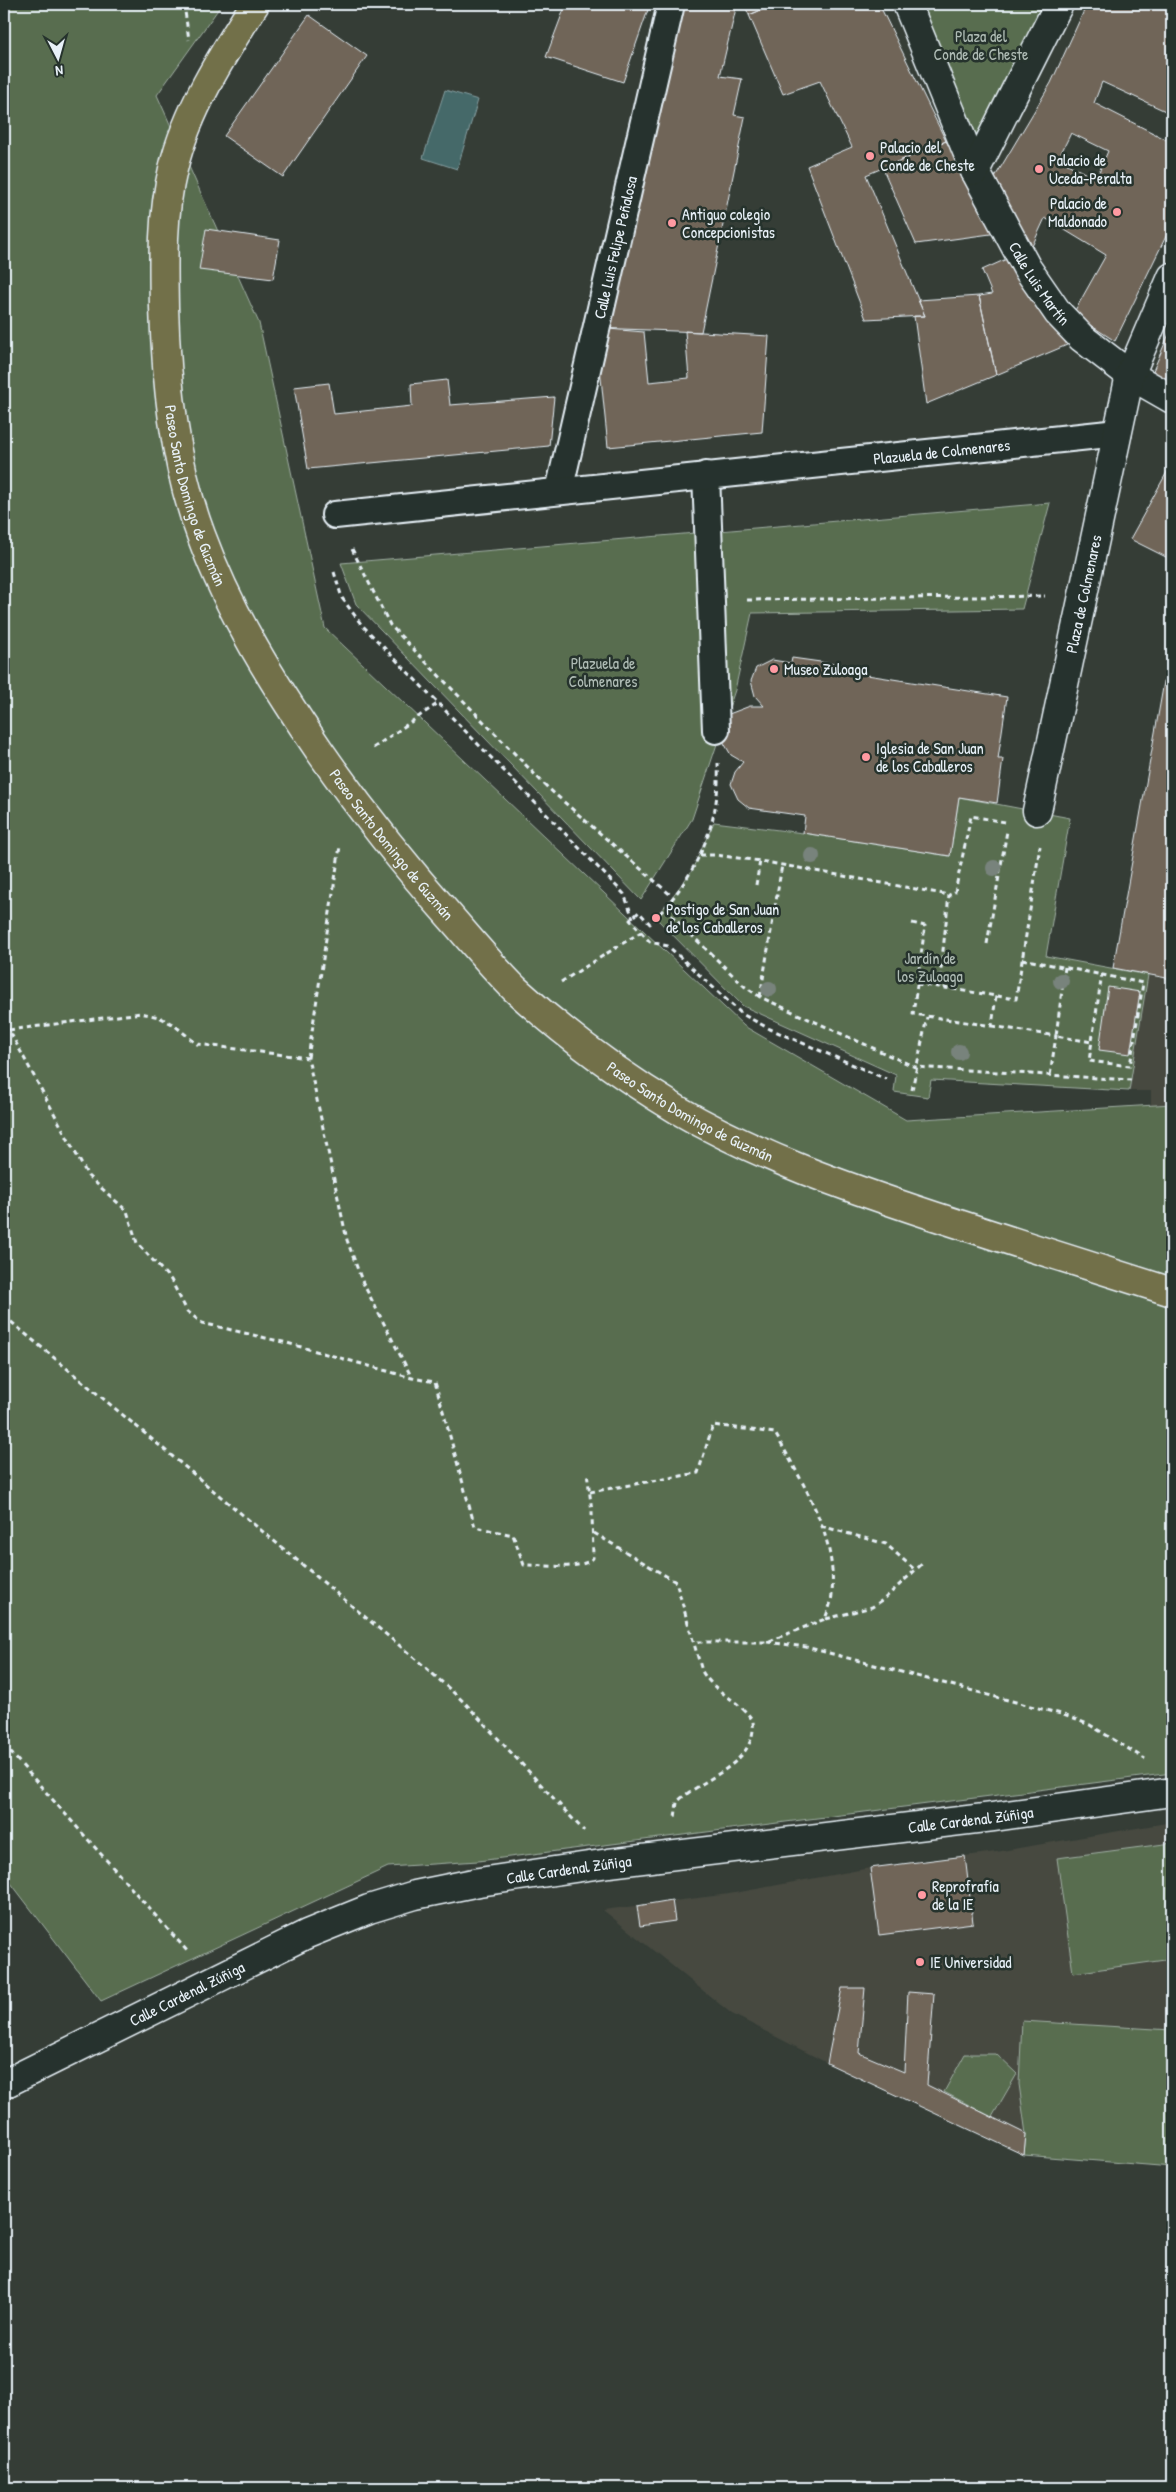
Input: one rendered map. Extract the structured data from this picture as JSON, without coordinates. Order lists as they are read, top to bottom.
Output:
{
  "streets": {
    "main road": ["Paseo Santo Domingo de Guzmán"],
    "street": [
      "Calle Luis Felipe Peñalosa",
      "Calle Luis Martín",
      "Plazuela de Colmenares",
      "Plaza de Colmenares",
      "Calle Cardenal Zúñiga"
    ]
  },
  "crossings": [
    ["Calle Luis Felipe Peñalosa", "Plazuela de Colmenares"],
    ["Calle Luis Martín", "Plaza de Colmenares"],
    ["Plazuela de Colmenares", "Plaza de Colmenares"]
  ],
  "parks": ["Plaza del Conde de Cheste", "Plazuela de Colmenares", "Jardín de los Zuloaga"],
  "places": [
    "Palacio del Conde de Cheste",
    "Palacio de Uceda-Peralta",
    "Palacio de Maldonado",
    "Antiguo colegio Concepcionistas",
    "Museo Zuloaga",
    "Iglesia de San Juan de los Caballeros",
    "Postigo de San Juan de los Caballeros",
    "Reprofrafía de la IE",
    "IE Universidad"
  ],
  "north": "bottom"
}
